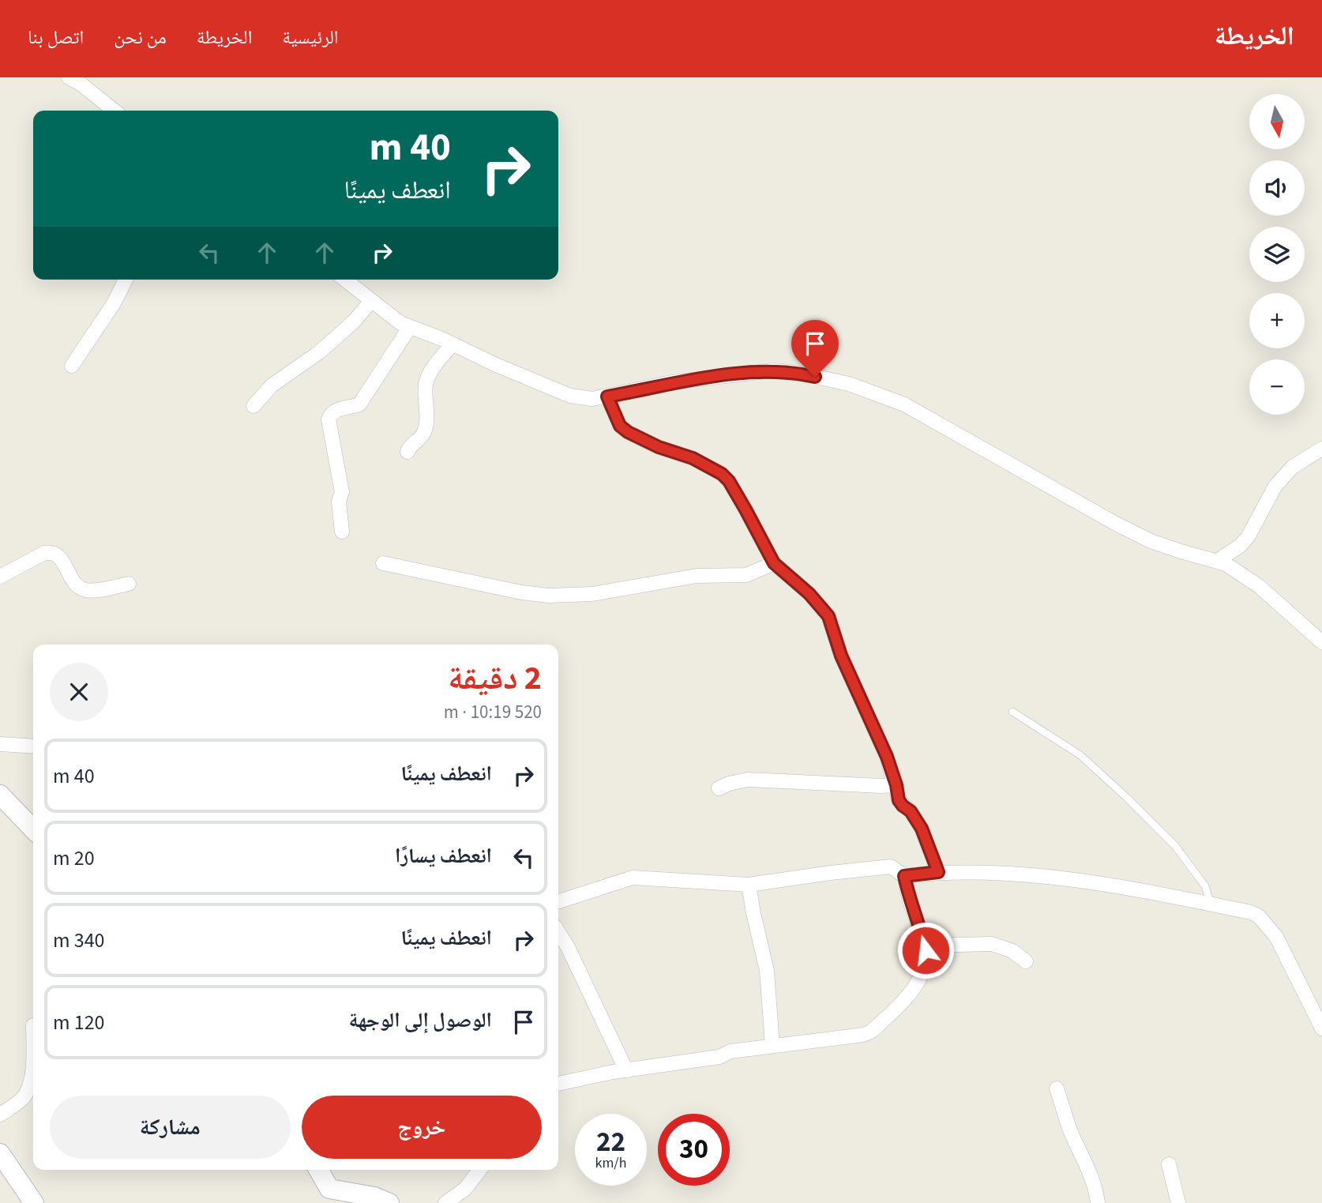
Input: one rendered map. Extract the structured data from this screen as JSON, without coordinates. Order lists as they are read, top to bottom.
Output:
{
  "north": "bottom",
  "page": {
    "header": "الخريطة",
    "nav": [
      "الرئيسية",
      "الخريطة",
      "من نحن",
      "اتصل بنا"
    ],
    "map_buttons": ["+", "−"],
    "turn": ["40 m", "انعطف يمينًا"],
    "heading": ["2 دقيقة", "520 m · 10:19"],
    "list": [
      {
        "name": "انعطف يمينًا",
        "value": "40 m"
      },
      {
        "name": "انعطف يسارًا",
        "value": "20 m"
      },
      {
        "name": "انعطف يمينًا",
        "value": "340 m"
      },
      {
        "name": "الوصول إلى الوجهة",
        "value": "120 m"
      }
    ],
    "buttons": ["خروج", "مشاركة"],
    "speed": "22 km/h",
    "limit": "30"
  }
}
